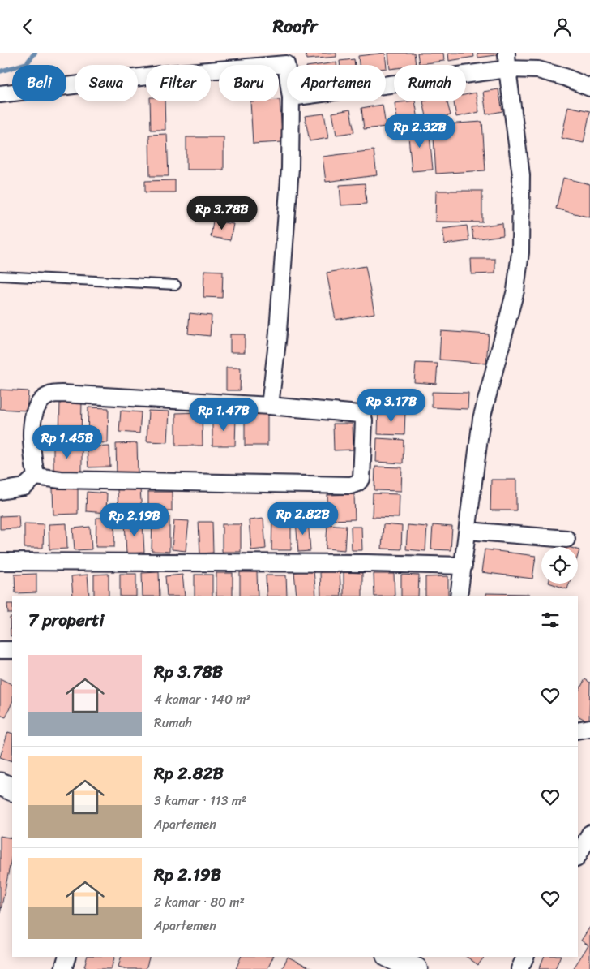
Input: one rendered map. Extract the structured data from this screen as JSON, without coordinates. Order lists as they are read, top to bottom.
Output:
{
  "page": {
    "header": "Roofr",
    "chip": [
      "Beli",
      "Sewa",
      "Filter",
      "Baru",
      "Apartemen",
      "Rumah"
    ],
    "price": [
      "Rp 2.32B",
      "Rp 3.78B",
      "Rp 3.17B",
      "Rp 1.47B",
      "Rp 1.45B",
      "Rp 2.82B",
      "Rp 2.19B"
    ],
    "heading": "7 properti",
    "list": [
      {
        "name": "Rp 3.78B",
        "note": "4 kamar · 140 m² · Rumah"
      },
      {
        "name": "Rp 2.82B",
        "note": "3 kamar · 113 m² · Apartemen"
      },
      {
        "name": "Rp 2.19B",
        "note": "2 kamar · 80 m² · Apartemen"
      }
    ]
  }
}
